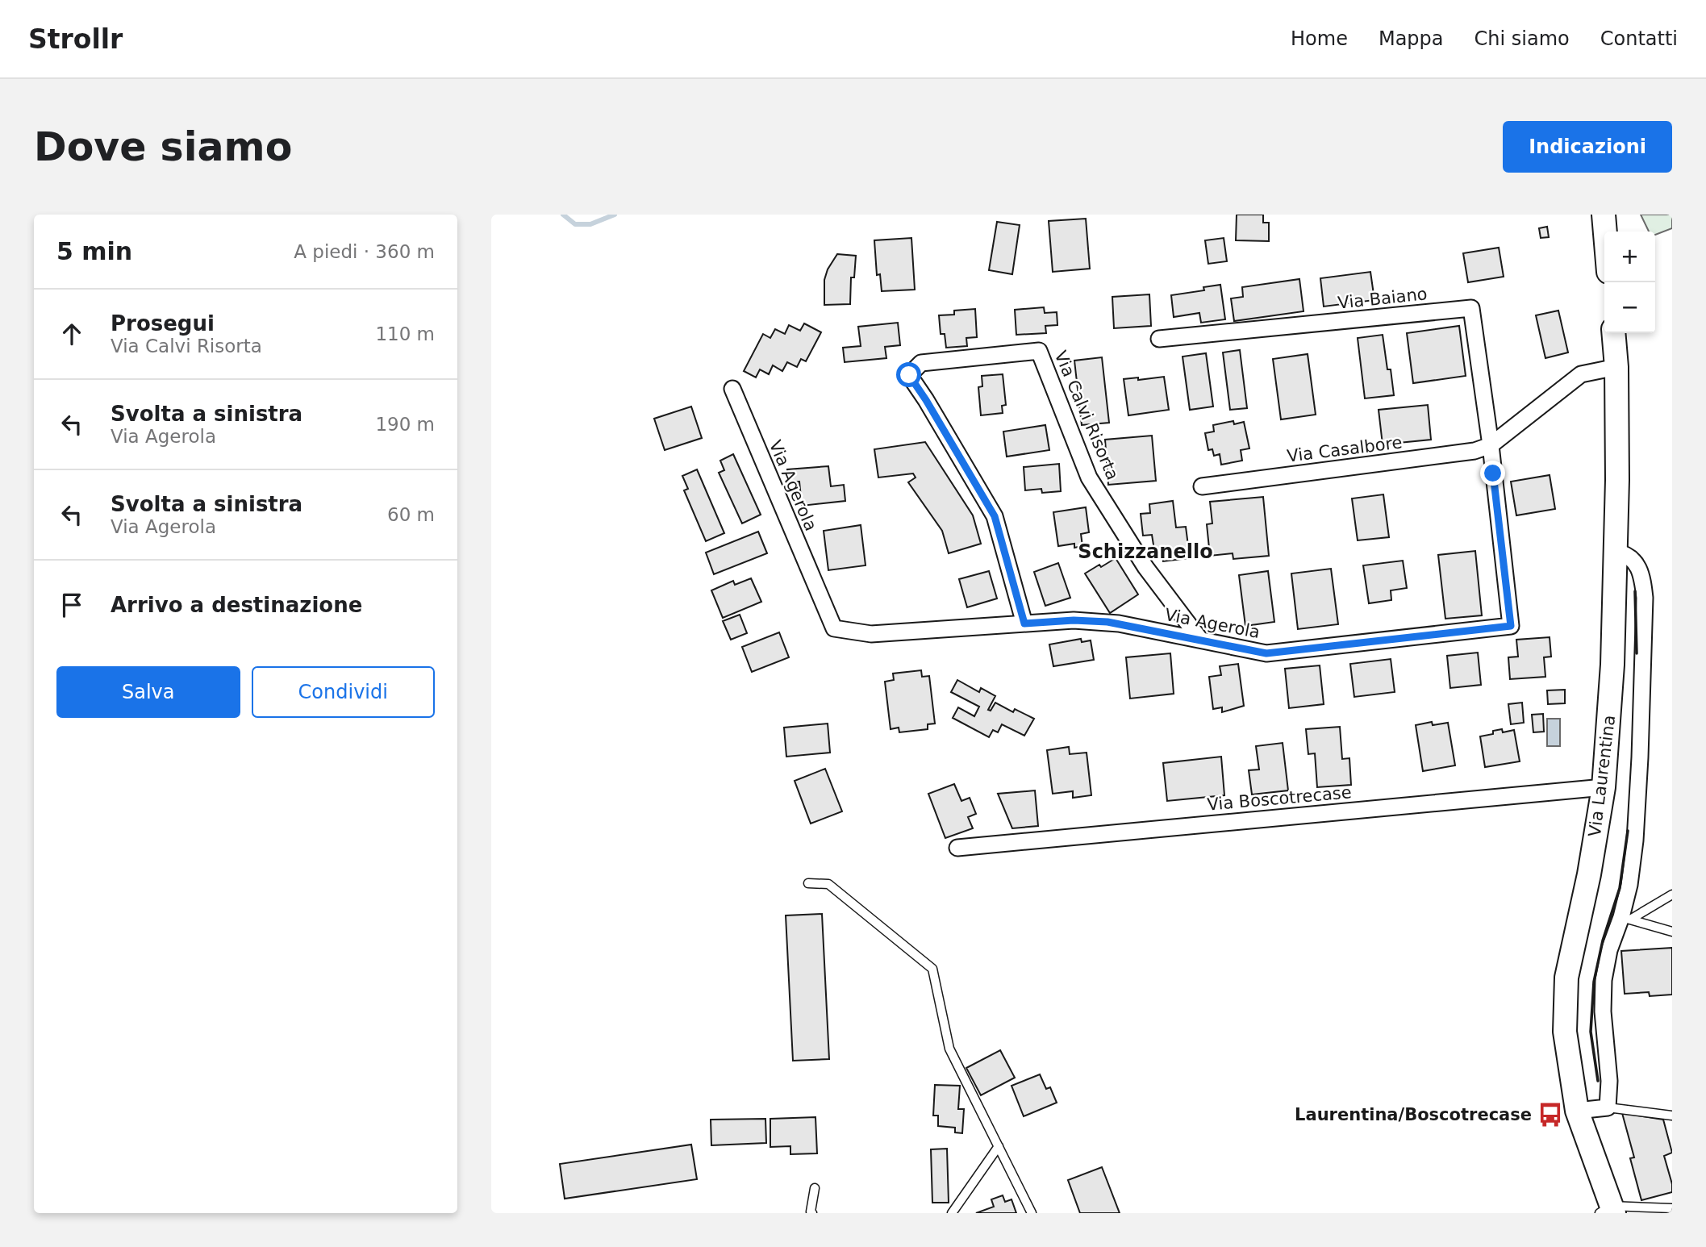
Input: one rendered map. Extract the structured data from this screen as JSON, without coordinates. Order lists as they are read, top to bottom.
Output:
{
  "streets": {
    "main road": ["Via Laurentina"],
    "street": [
      "Via Baiano",
      "Via Calvi Risorta",
      "Via Casalbore",
      "Via Agerola",
      "Via Boscotrecase"
    ]
  },
  "crossings": [
    ["Via Baiano", "Via Casalbore"],
    ["Via Baiano", "Via Agerola"],
    ["Via Calvi Risorta", "Via Agerola"],
    ["Via Casalbore", "Via Agerola"],
    ["Via Laurentina", "Via Boscotrecase"]
  ],
  "districts": ["Schizzanello"],
  "places": {
    "bus stop": ["Laurentina/Boscotrecase"]
  },
  "page": {
    "header": "Strollr",
    "nav": [
      "Home",
      "Mappa",
      "Chi siamo",
      "Contatti"
    ],
    "buttons": [
      "Indicazioni",
      ["Salva", "Condividi"]
    ],
    "title": "Dove siamo",
    "heading": ["5 min", "A piedi · 360 m"],
    "map_buttons": ["+", "−"],
    "list": [
      ["Prosegui", "Via Calvi Risorta", "110 m"],
      ["Svolta a sinistra", "Via Agerola", "190 m"],
      ["Svolta a sinistra", "Via Agerola", "60 m"],
      "Arrivo a destinazione"
    ]
  }
}
